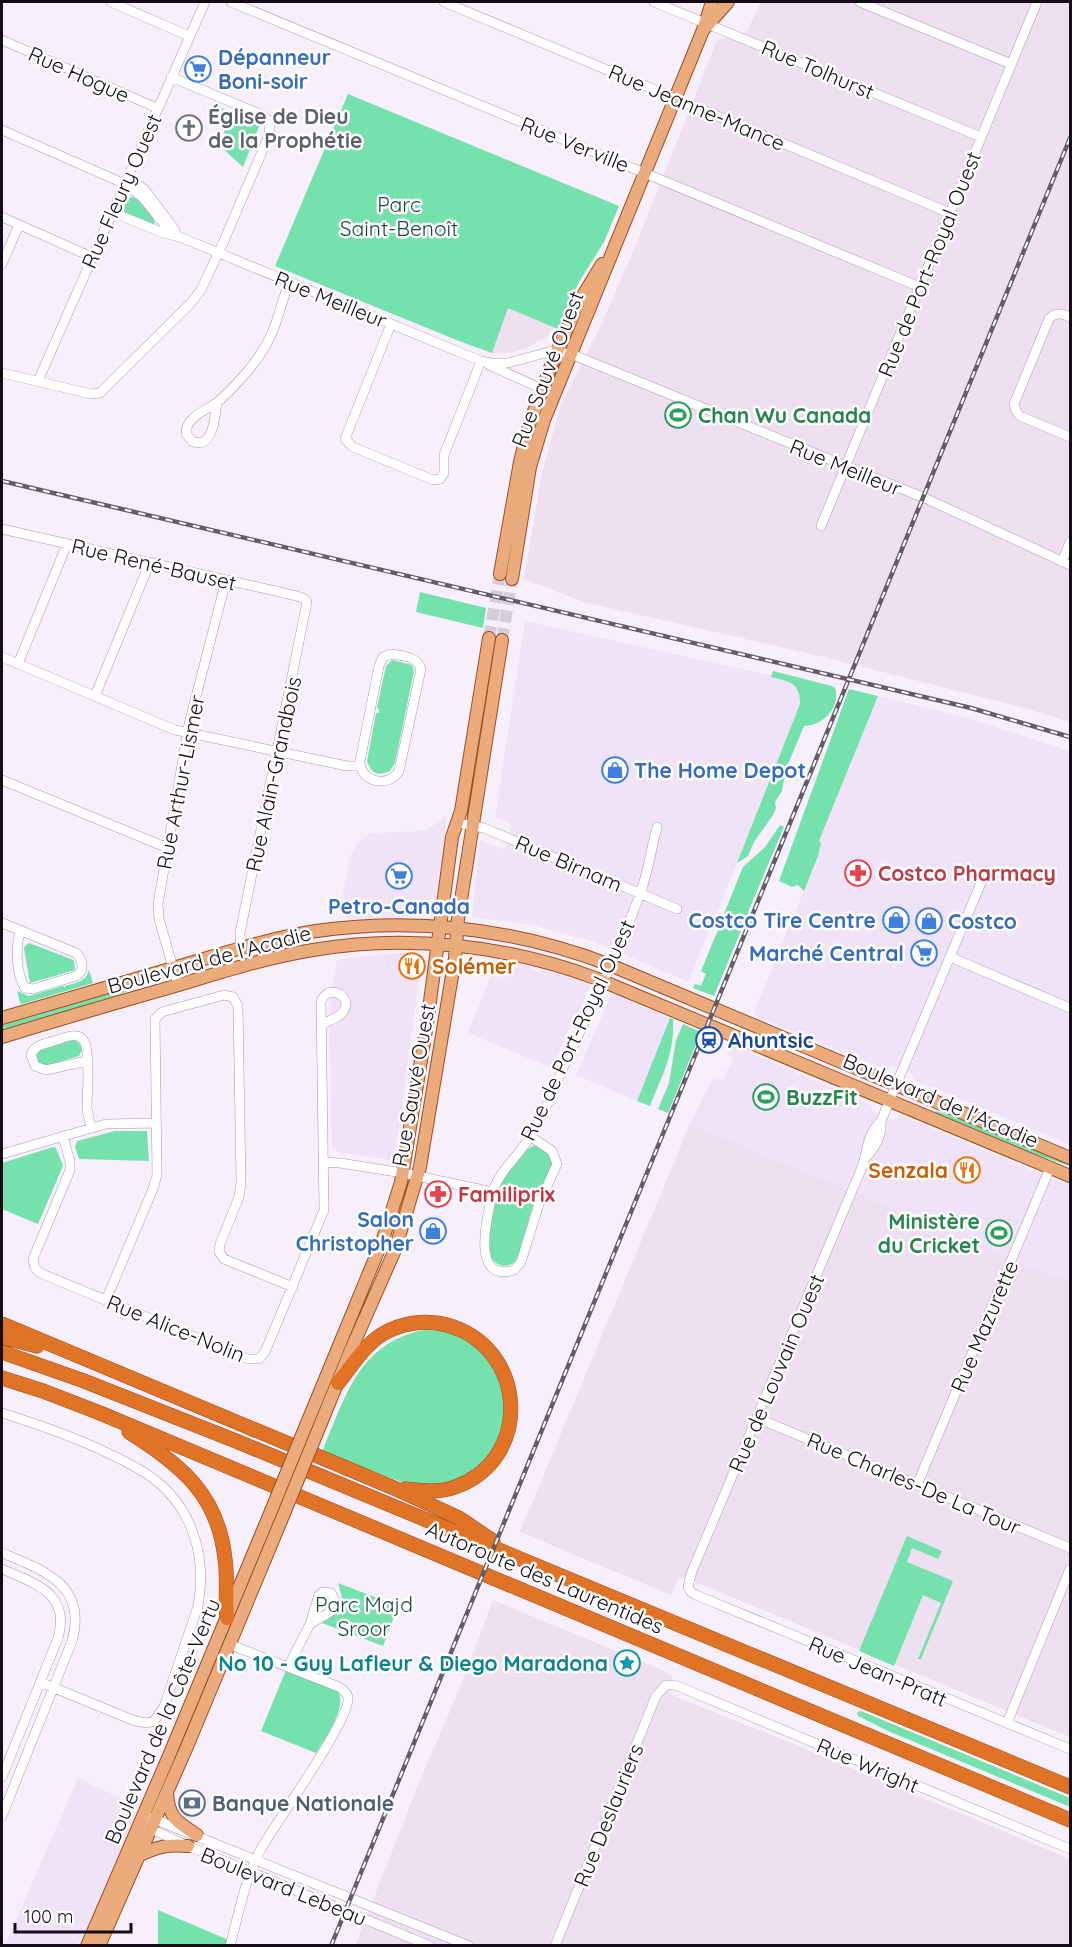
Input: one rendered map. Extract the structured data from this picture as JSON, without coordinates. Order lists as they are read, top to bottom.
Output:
{
  "streets": {
    "highway": ["Autoroute des Laurentides"],
    "main road": ["Rue Sauvé Ouest", "Boulevard de l'Acadie", "Boulevard de la Côte-Vertu"],
    "street": [
      "Rue Tolhurst",
      "Rue Hogue",
      "Rue Jeanne-Mance",
      "Rue Verville",
      "Rue Fleury Ouest",
      "Rue de Port-Royal Ouest",
      "Rue Meilleur",
      "Rue René-Bauset",
      "Rue Alain-Grandbois",
      "Rue Arthur-Lismer",
      "Rue Birnam",
      "Rue Mazurette",
      "Rue Alice-Nolin",
      "Rue de Louvain Ouest",
      "Rue Charles-De La Tour",
      "Rue Jean-Pratt",
      "Rue Wright",
      "Rue Deslauriers",
      "Boulevard Lebeau"
    ]
  },
  "crossings": [
    ["Rue Tolhurst", "Rue de Port-Royal Ouest"],
    ["Rue Tolhurst", "Rue Sauvé Ouest"],
    ["Rue Hogue", "Rue Fleury Ouest"],
    ["Rue Jeanne-Mance", "Rue de Port-Royal Ouest"],
    ["Rue Jeanne-Mance", "Rue Sauvé Ouest"],
    ["Rue Verville", "Rue de Port-Royal Ouest"],
    ["Rue Verville", "Rue Sauvé Ouest"],
    ["Rue Fleury Ouest", "Rue Meilleur"],
    ["Rue de Port-Royal Ouest", "Rue Meilleur"],
    ["Rue de Port-Royal Ouest", "Rue Birnam"],
    ["Rue de Port-Royal Ouest", "Boulevard de l'Acadie"],
    ["Rue Meilleur", "Rue Sauvé Ouest"],
    ["Rue Sauvé Ouest", "Rue Birnam"],
    ["Rue Sauvé Ouest", "Boulevard de l'Acadie"],
    ["Rue Sauvé Ouest", "Boulevard de la Côte-Vertu"],
    ["Rue René-Bauset", "Rue Alain-Grandbois"],
    ["Rue René-Bauset", "Rue Arthur-Lismer"],
    ["Rue Alain-Grandbois", "Boulevard de l'Acadie"],
    ["Rue Arthur-Lismer", "Boulevard de l'Acadie"],
    ["Boulevard de l'Acadie", "Rue Mazurette"],
    ["Boulevard de l'Acadie", "Rue de Louvain Ouest"],
    ["Rue Mazurette", "Rue Charles-De La Tour"],
    ["Rue de Louvain Ouest", "Rue Charles-De La Tour"],
    ["Rue de Louvain Ouest", "Rue Jean-Pratt"],
    ["Boulevard de la Côte-Vertu", "Boulevard Lebeau"],
    ["Rue Wright", "Rue Deslauriers"]
  ],
  "parks": ["Parc Saint-Benoît", "Parc Majd Sroor"],
  "places": {
    "supermarket": ["Dépanneur Boni-soir", "Petro-Canada", "Marché Central"],
    "church": ["Église de Dieu de la Prophétie"],
    "sports": ["Chan Wu Canada", "BuzzFit", "Ministère du Cricket"],
    "shop": [
      "The Home Depot",
      "Costco Tire Centre",
      "Costco",
      "Salon Christopher"
    ],
    "pharmacy": ["Costco Pharmacy", "Familiprix"],
    "restaurant": ["Solémer", "Senzala"],
    "station": ["Ahuntsic"],
    "place": ["No 10 - Guy Lafleur & Diego Maradona"],
    "bank": ["Banque Nationale"]
  },
  "scale_bar": "100 m"
}
